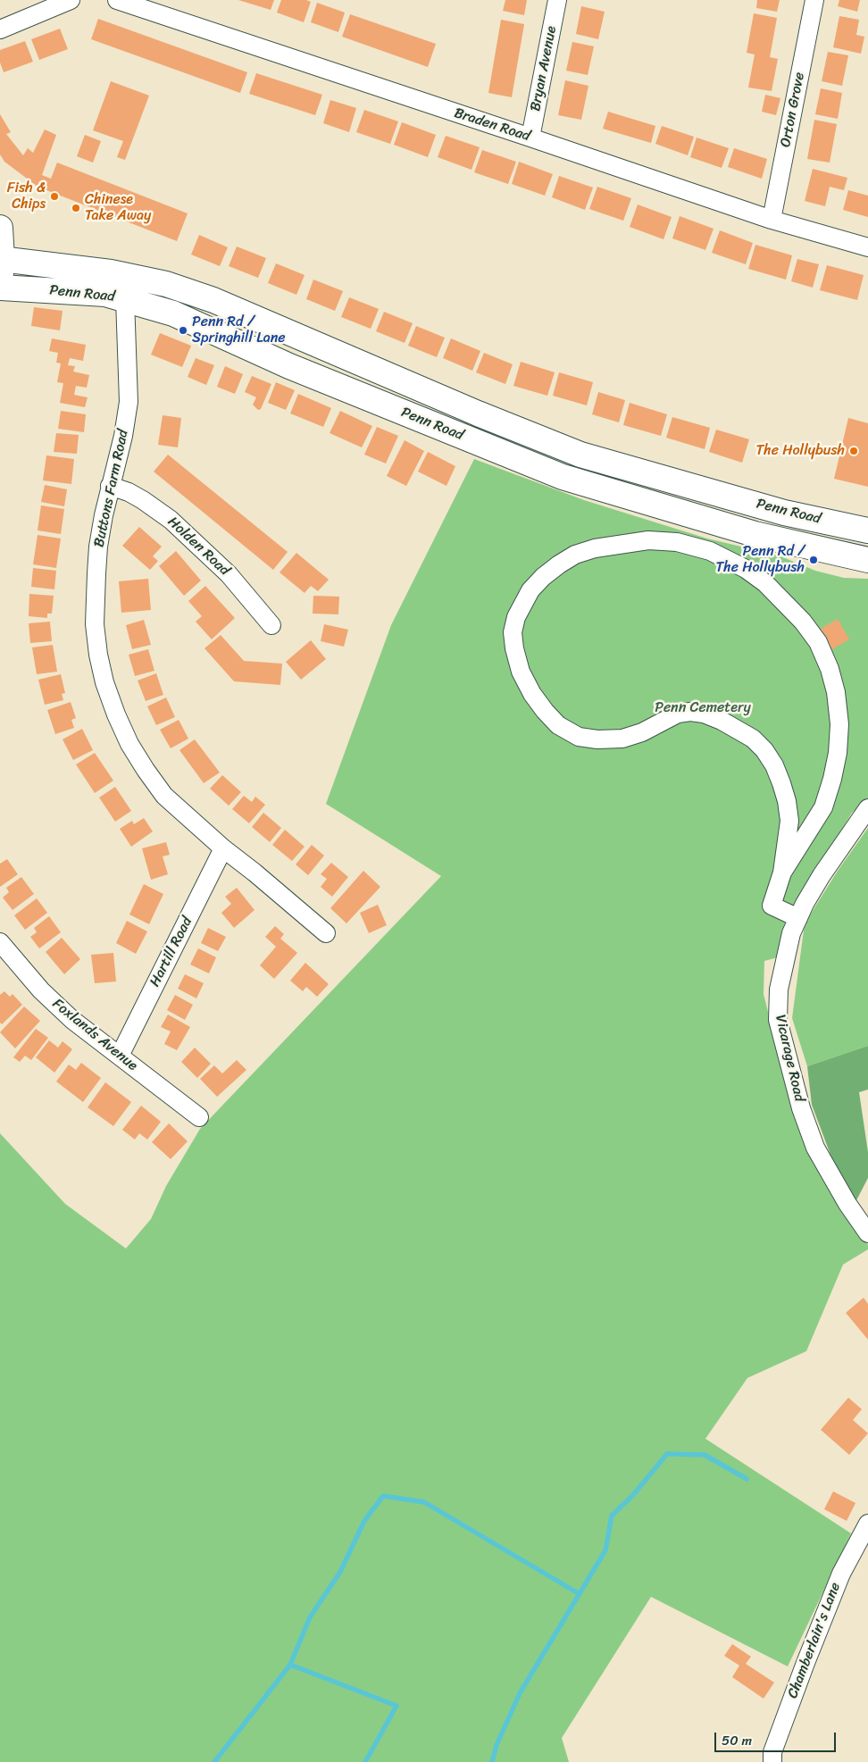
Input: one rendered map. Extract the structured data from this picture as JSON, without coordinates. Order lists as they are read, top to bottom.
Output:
{
  "streets": {
    "main road": ["Penn Road"],
    "street": [
      "Bryan Avenue",
      "Orton Grove",
      "Braden Road",
      "Buttons Farm Road",
      "Holden Road",
      "Hartill Road",
      "Foxlands Avenue",
      "Vicarage Road",
      "Chamberlain's Lane"
    ]
  },
  "crossings": [
    ["Bryan Avenue", "Braden Road"],
    ["Orton Grove", "Braden Road"],
    ["Penn Road", "Buttons Farm Road"],
    ["Buttons Farm Road", "Holden Road"],
    ["Buttons Farm Road", "Hartill Road"],
    ["Hartill Road", "Foxlands Avenue"]
  ],
  "parks": ["Penn Cemetery"],
  "places": [
    "Fish & Chips",
    "Chinese Take Away",
    "Penn Rd / Springhill Lane",
    "The Hollybush",
    "Penn Rd / The Hollybush"
  ],
  "scale_bar": "50 m"
}
